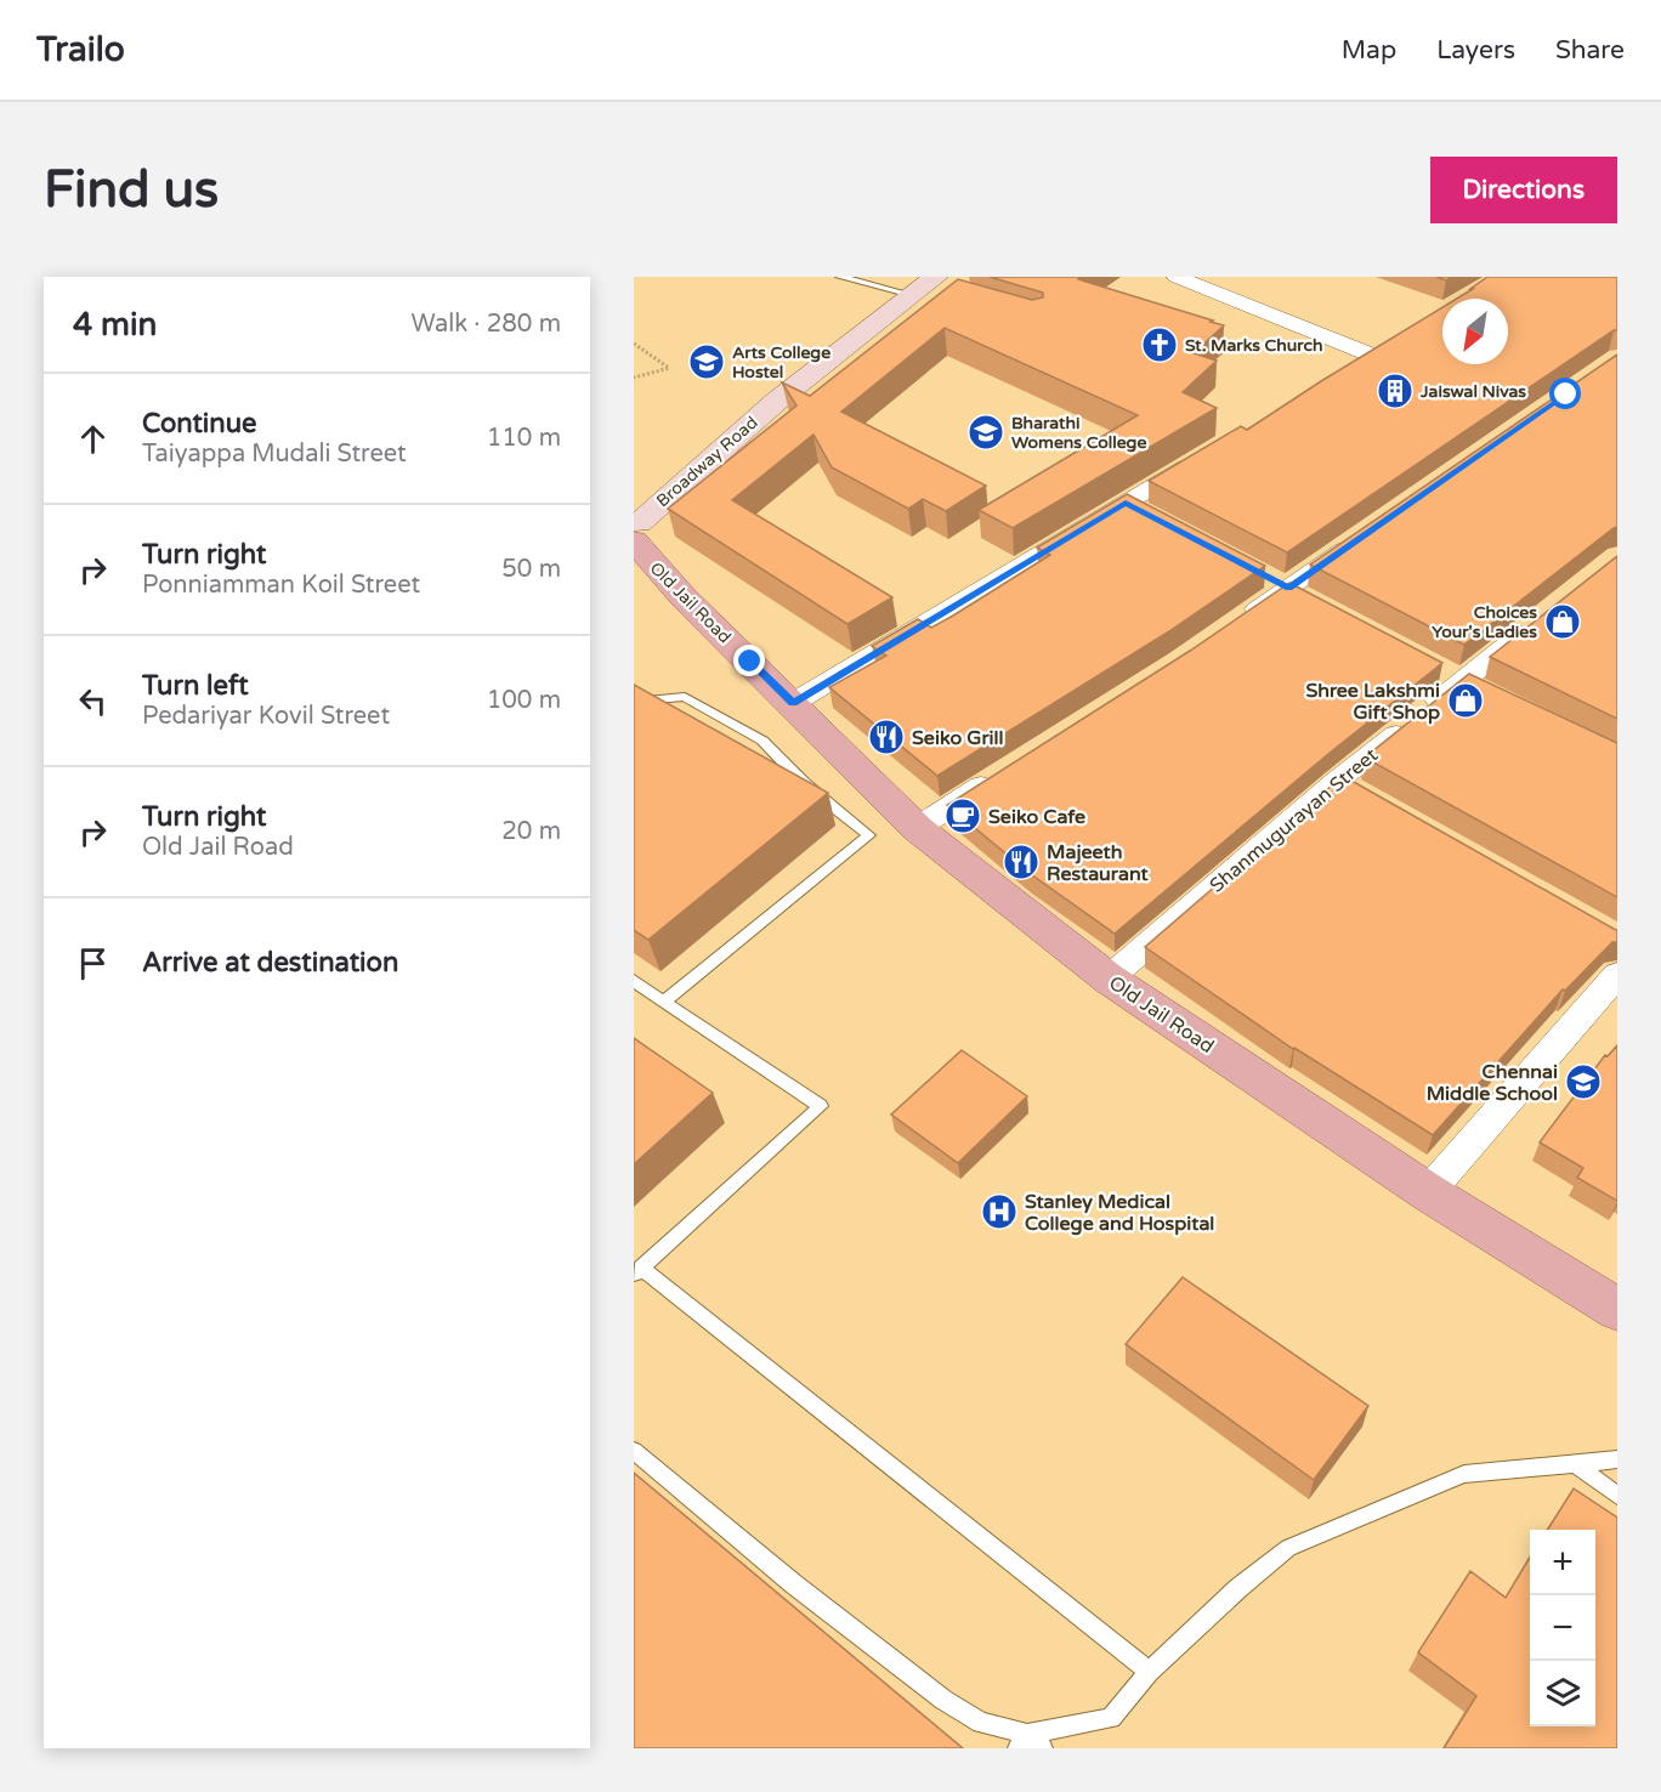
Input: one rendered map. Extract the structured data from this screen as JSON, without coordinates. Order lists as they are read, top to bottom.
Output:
{
  "streets": {
    "main road": ["Broadway Road", "Old Jail Road"],
    "street": ["Shanmugurayan Street"]
  },
  "crossings": [
    ["Broadway Road", "Old Jail Road"],
    ["Old Jail Road", "Shanmugurayan Street"]
  ],
  "places": {
    "church": ["St. Marks Church"],
    "school or university": ["Arts College Hostel", "Bharathi Womens College", "Chennai Middle School"],
    "building": ["Jaiswal Nivas"],
    "shop": ["Choices Your's Ladies", "Shree Lakshmi Gift Shop"],
    "restaurant": ["Seiko Grill", "Majeeth Restaurant"],
    "cafe": ["Seiko Cafe"],
    "hospital": ["Stanley Medical College and Hospital"]
  },
  "north": "bottom left",
  "page": {
    "header": "Trailo",
    "nav": ["Map", "Layers", "Share"],
    "buttons": "Directions",
    "title": "Find us",
    "heading": ["4 min", "Walk · 280 m"],
    "list": [
      ["Continue", "Taiyappa Mudali Street", "110 m"],
      ["Turn right", "Ponniamman Koil Street", "50 m"],
      ["Turn left", "Pedariyar Kovil Street", "100 m"],
      ["Turn right", "Old Jail Road", "20 m"],
      "Arrive at destination"
    ],
    "map_buttons": ["+", "−"]
  }
}
